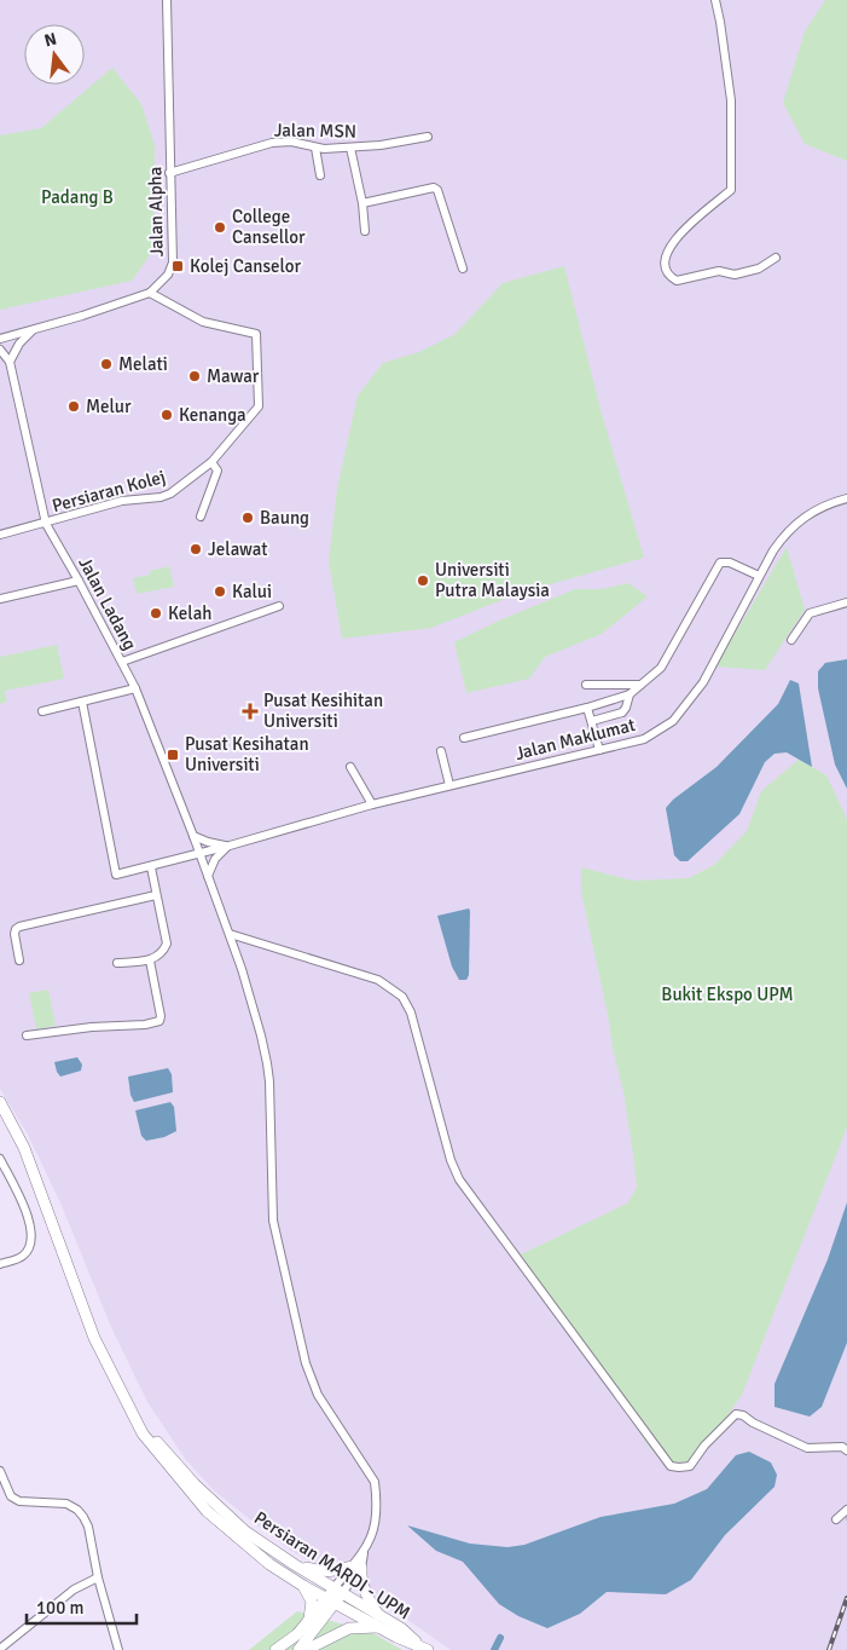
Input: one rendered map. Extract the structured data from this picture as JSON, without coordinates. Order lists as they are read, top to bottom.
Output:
{
  "streets": {
    "street": [
      "Jalan MSN",
      "Jalan Alpha",
      "Persiaran Kolej",
      "Jalan Ladang",
      "Jalan Maklumat",
      "Persiaran MARDI - UPM"
    ]
  },
  "crossings": [
    ["Jalan MSN", "Jalan Alpha"],
    ["Jalan Alpha", "Persiaran Kolej"],
    ["Persiaran Kolej", "Jalan Ladang"],
    ["Jalan Ladang", "Jalan Maklumat"]
  ],
  "parks": ["Padang B", "Bukit Ekspo UPM"],
  "places": {
    "other": [
      "College Cansellor",
      "Melati",
      "Mawar",
      "Melur",
      "Kenanga",
      "Baung",
      "Jelawat",
      "Universiti Putra Malaysia",
      "Kalui",
      "Kelah"
    ],
    "transit": ["Kolej Canselor", "Pusat Kesihatan Universiti"],
    "health": ["Pusat Kesihitan Universiti"]
  },
  "scale_bar": "100 m",
  "north": "top"
}
